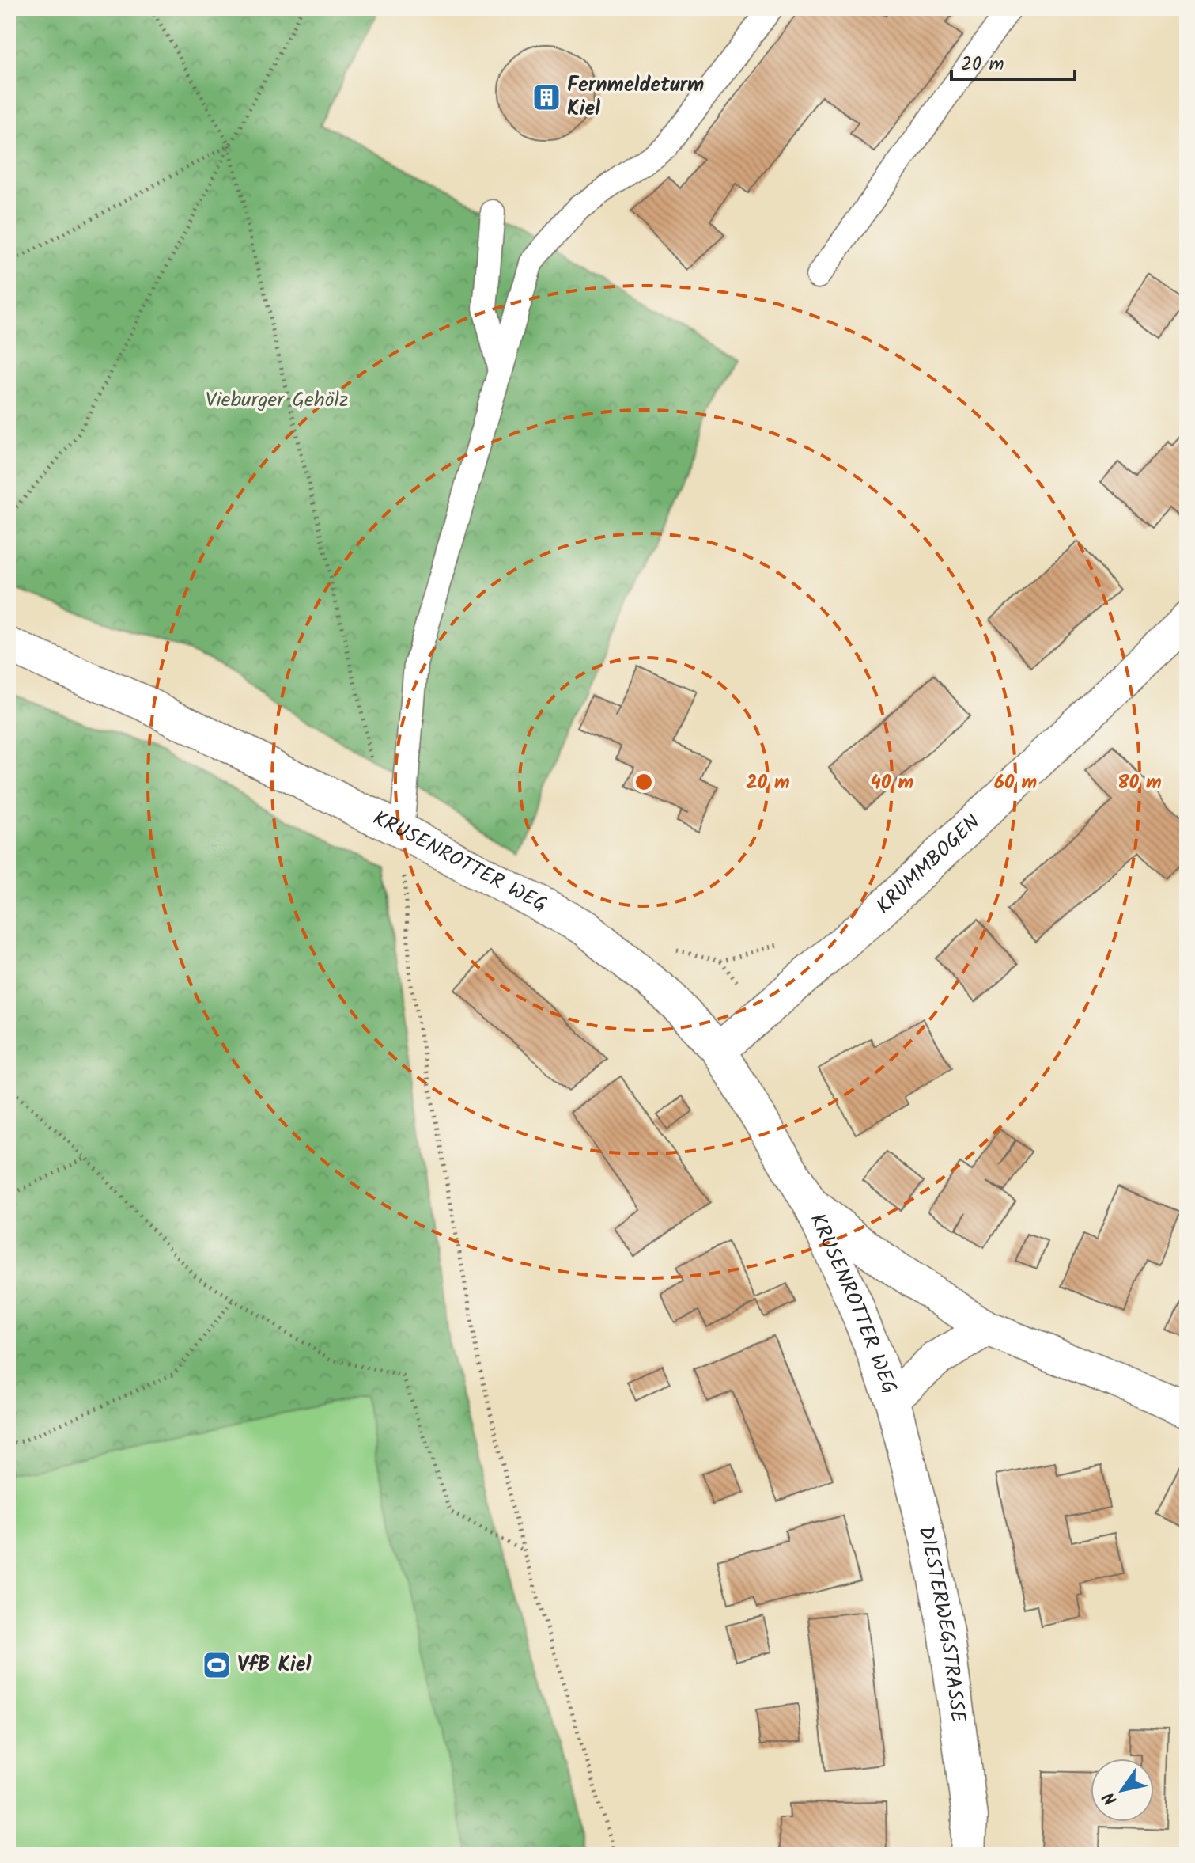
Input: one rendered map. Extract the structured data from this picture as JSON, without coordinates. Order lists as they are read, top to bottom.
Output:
{
  "streets": {
    "street": ["KRUSENROTTER WEG", "KRUMMBOGEN", "DIESTERWEGSTRASSE"]
  },
  "crossings": [
    ["KRUSENROTTER WEG", "KRUMMBOGEN"],
    ["KRUSENROTTER WEG", "DIESTERWEGSTRASSE"]
  ],
  "parks": ["Vieburger Gehölz"],
  "places": {
    "building": ["Fernmeldeturm Kiel"],
    "sports": ["VfB Kiel"]
  },
  "scale_bar": "20 m",
  "north": "bottom left",
  "rings": [
    "20 m",
    "40 m",
    "60 m",
    "80 m"
  ]
}
